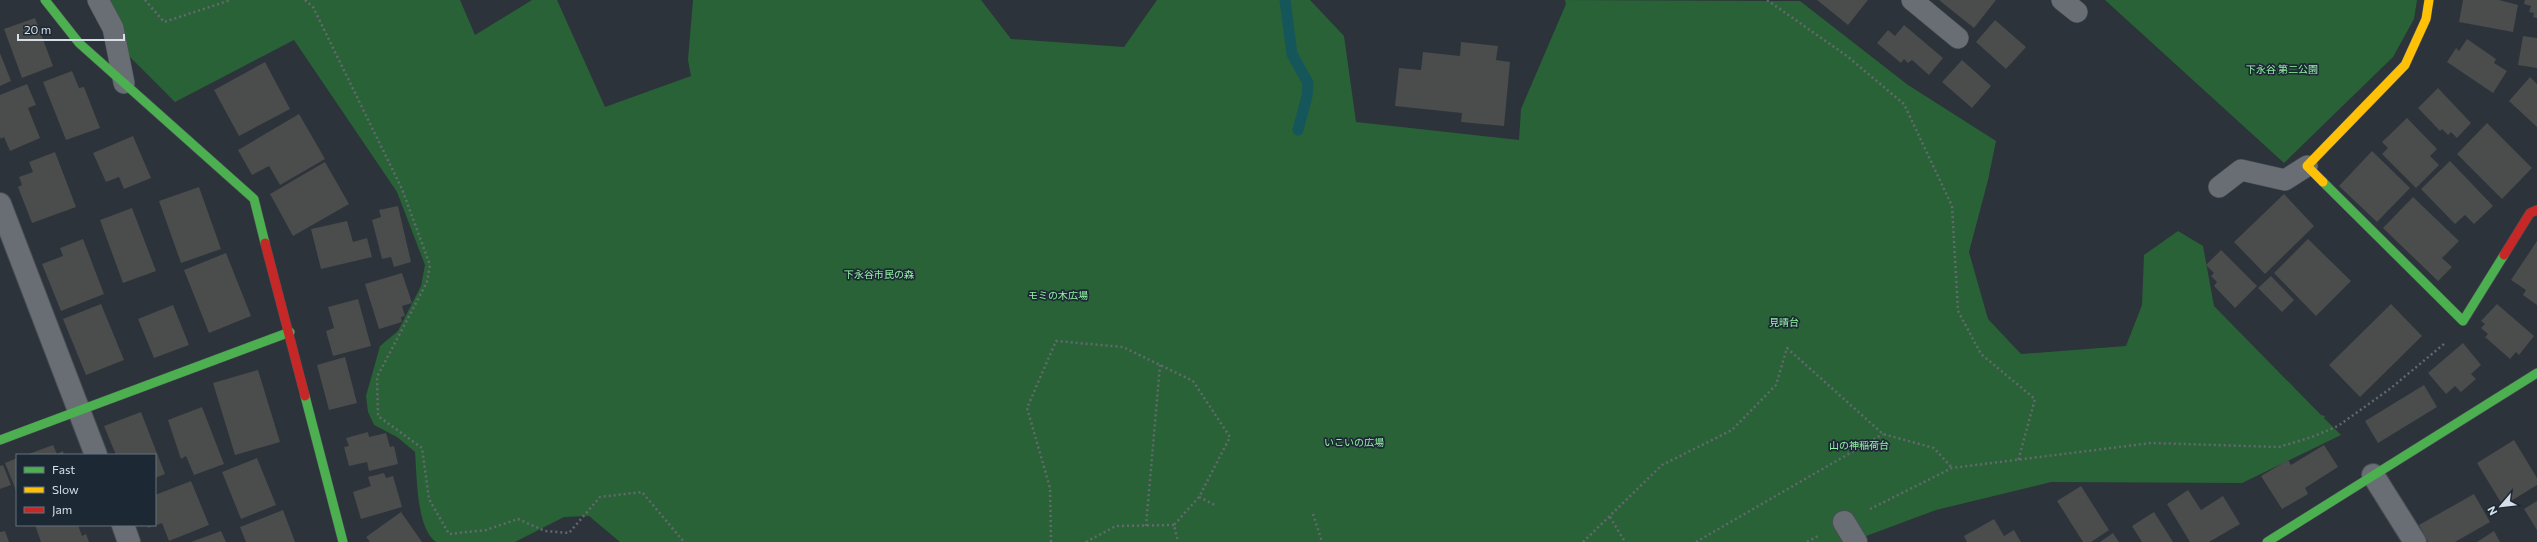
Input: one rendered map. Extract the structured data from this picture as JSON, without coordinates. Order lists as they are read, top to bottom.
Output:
{
  "parks": [
    "下永谷 第二公園",
    "下永谷市民の森",
    "モミの木広場",
    "見晴台",
    "いこいの広場",
    "山の神稲荷台"
  ],
  "legend": ["Fast", "Slow", "Jam"],
  "scale_bar": "20 m",
  "north": "bottom left"
}
